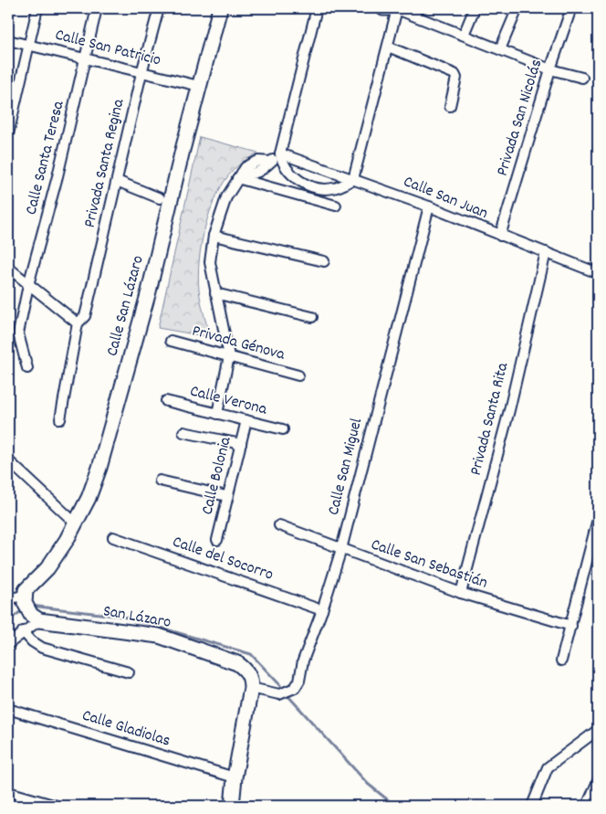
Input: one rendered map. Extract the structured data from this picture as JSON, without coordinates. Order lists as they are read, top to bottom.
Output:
{
  "streets": {
    "main road": ["Calle San Lázaro", "San Lázaro"],
    "street": [
      "Calle San Patricio",
      "Privada San Nicolás",
      "Calle Santa Teresa",
      "Privada Santa Regina",
      "Calle San Juan",
      "Privada Génova",
      "Calle Verona",
      "Privada Santa Rita",
      "Calle San Miguel",
      "Calle Bolonia",
      "Calle del Socorro",
      "Calle San Sebastián",
      "Calle Gladiolas"
    ]
  },
  "crossings": [
    ["Calle San Patricio", "Calle Santa Teresa"],
    ["Calle San Patricio", "Privada Santa Regina"],
    ["Calle San Patricio", "Calle San Lázaro"],
    ["Privada San Nicolás", "Calle San Juan"],
    ["Calle San Juan", "Privada Santa Rita"],
    ["Calle San Juan", "Calle San Miguel"],
    ["Calle San Lázaro", "San Lázaro"],
    ["Calle Verona", "Calle Bolonia"],
    ["Privada Santa Rita", "Calle San Sebastián"],
    ["Calle San Miguel", "Calle del Socorro"],
    ["Calle San Miguel", "Calle San Sebastián"],
    ["Calle San Miguel", "San Lázaro"]
  ]
}
